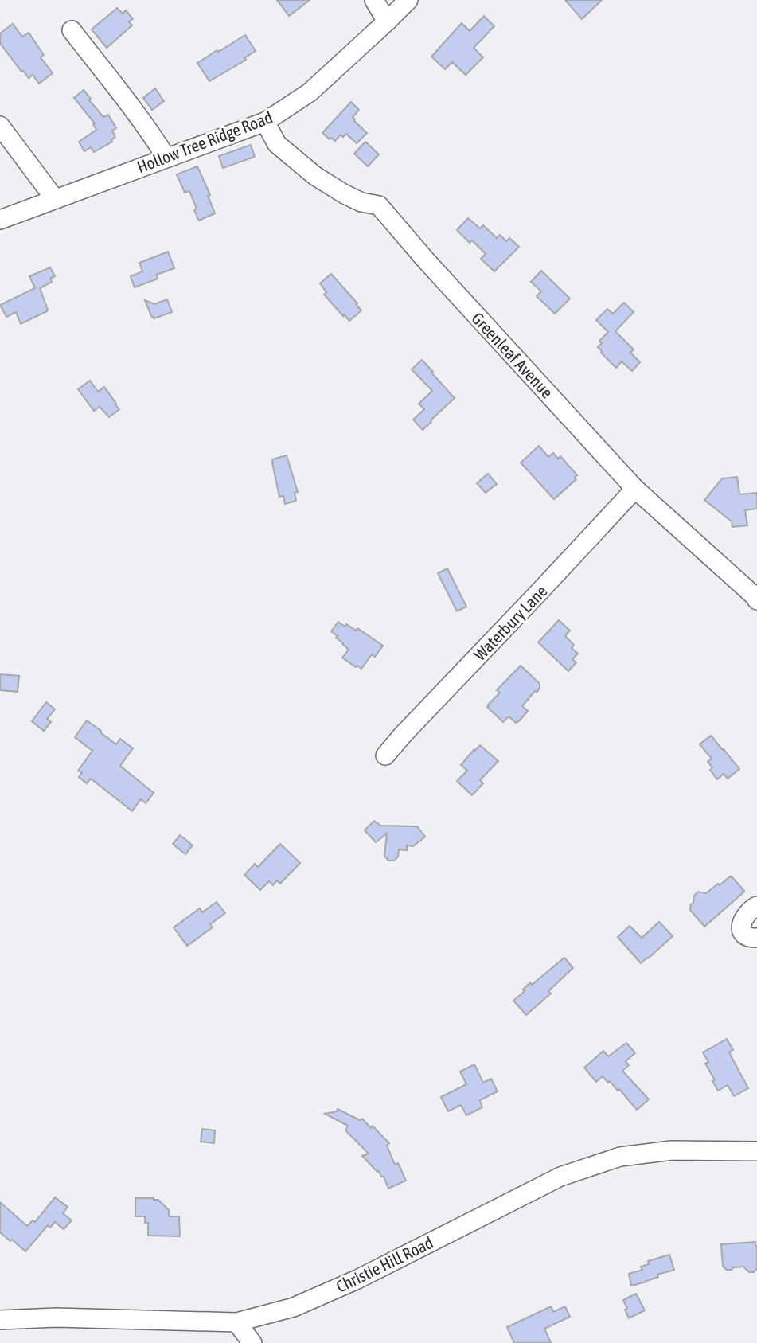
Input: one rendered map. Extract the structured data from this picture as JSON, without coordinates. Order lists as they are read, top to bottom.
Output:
{
  "streets": {
    "street": [
      "Hollow Tree Ridge Road",
      "Greenleaf Avenue",
      "Waterbury Lane",
      "Christie Hill Road"
    ]
  },
  "crossings": [
    ["Hollow Tree Ridge Road", "Greenleaf Avenue"],
    ["Greenleaf Avenue", "Waterbury Lane"]
  ]
}
